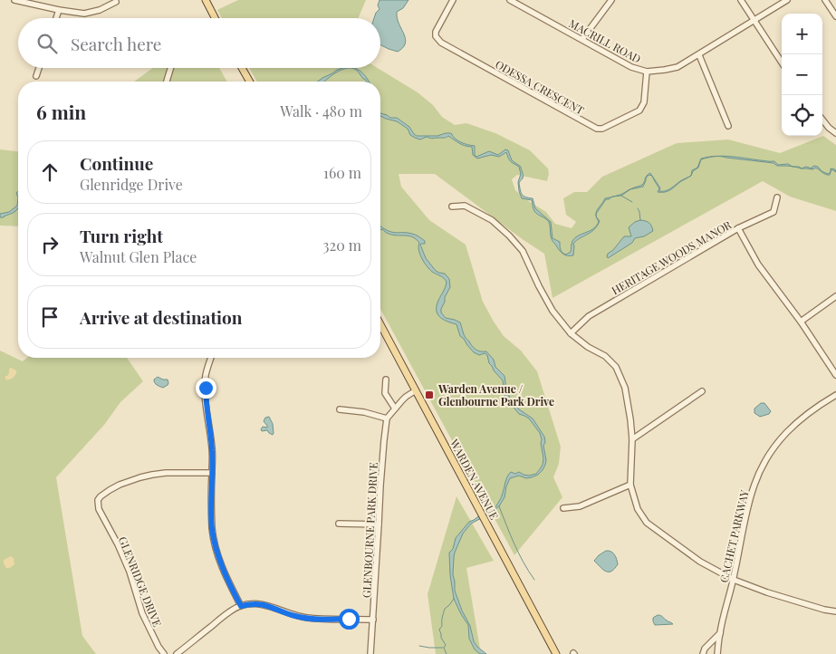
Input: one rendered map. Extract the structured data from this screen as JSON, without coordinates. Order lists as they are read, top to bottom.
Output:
{
  "streets": {
    "main road": ["WARDEN AVENUE"],
    "street": [
      "MACRILL ROAD",
      "ODESSA CRESCENT",
      "HERITAGE WOODS MANOR",
      "GLENBOURNE PARK DRIVE",
      "CACHET PARKWAY",
      "GLENRIDGE DRIVE"
    ]
  },
  "crossings": [
    ["MACRILL ROAD", "ODESSA CRESCENT"]
  ],
  "places": {
    "transit": ["Warden Avenue / Glenbourne Park Drive"]
  },
  "page": {
    "map_buttons": ["+", "−"],
    "search": "Search here",
    "heading": ["6 min", "Walk · 480 m"],
    "list": [
      ["Continue", "Glenridge Drive", "160 m"],
      ["Turn right", "Walnut Glen Place", "320 m"],
      "Arrive at destination"
    ]
  }
}
